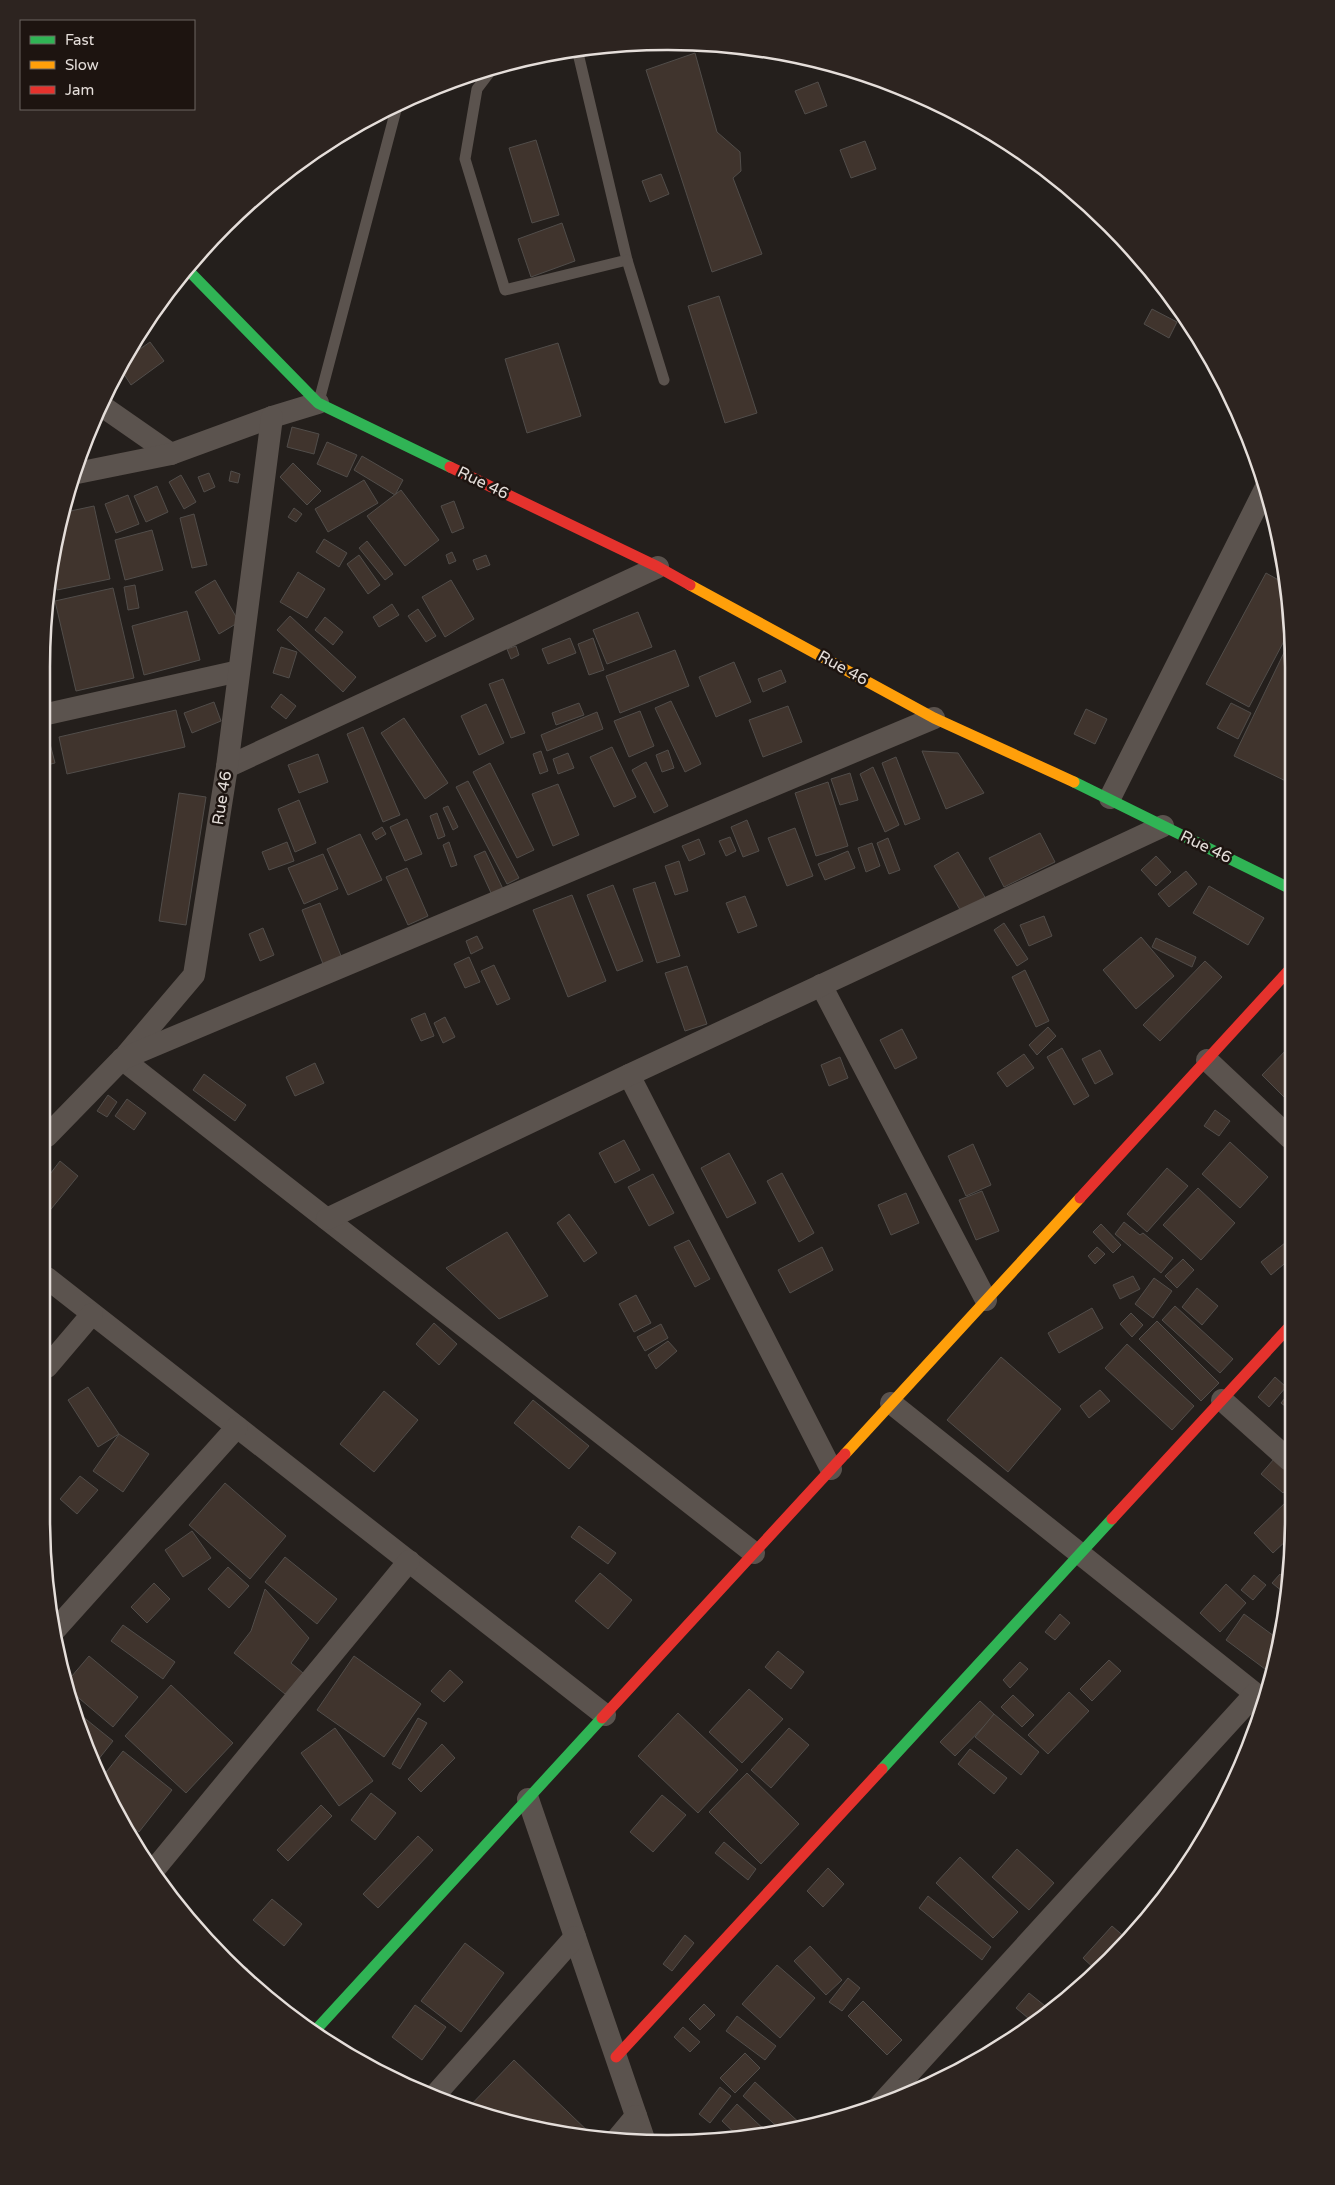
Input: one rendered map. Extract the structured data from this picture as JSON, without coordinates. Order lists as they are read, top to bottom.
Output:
{
  "streets": {
    "street": ["Rue 46"]
  },
  "legend": ["Fast", "Slow", "Jam"]
}
